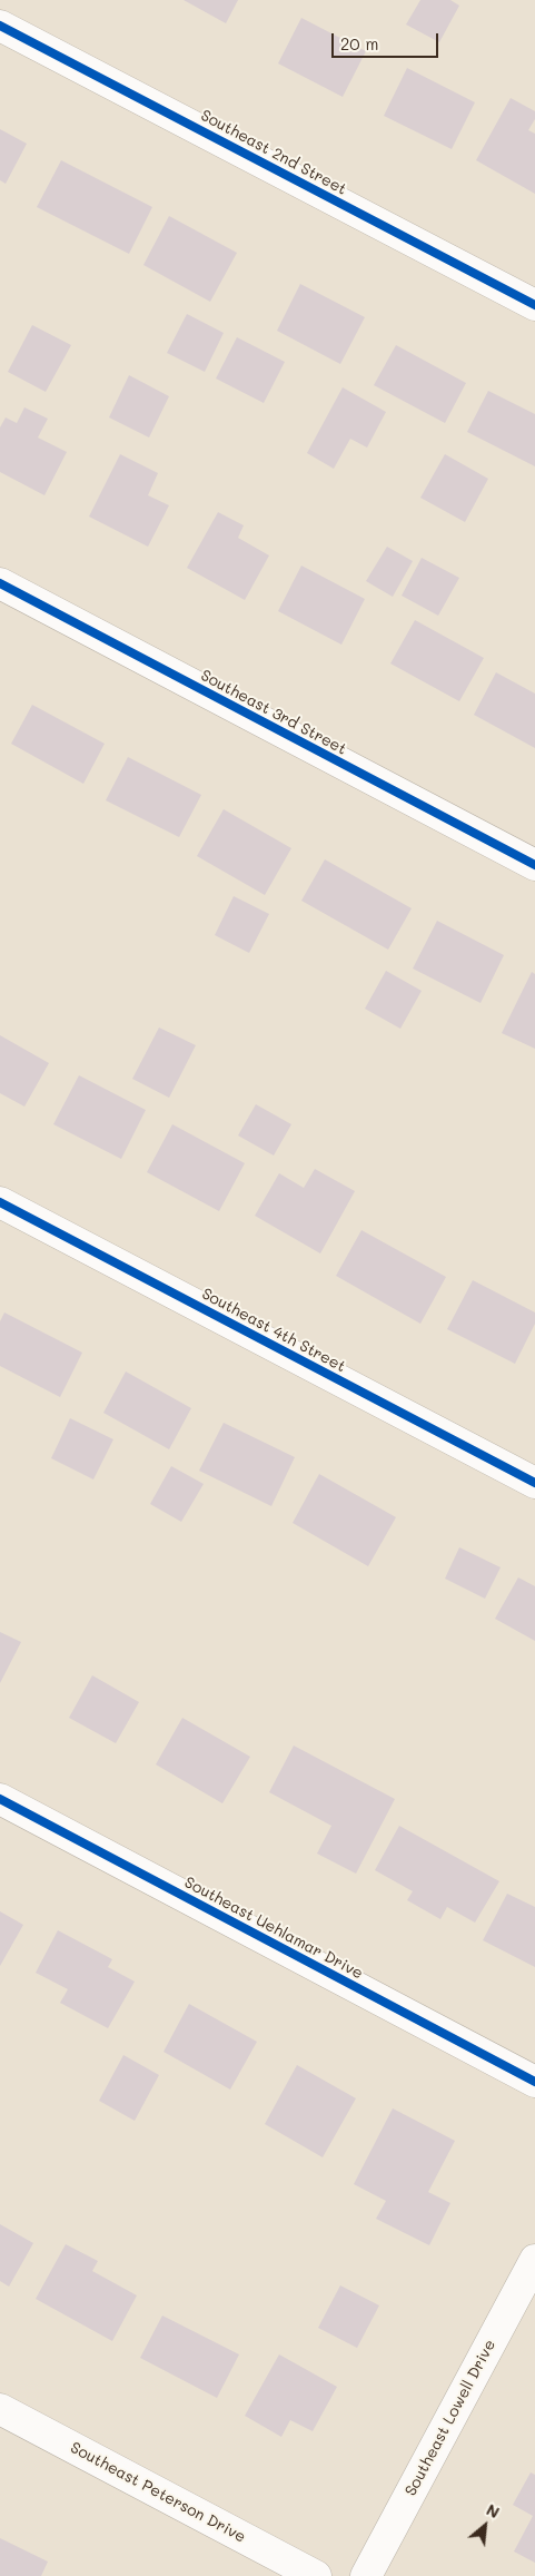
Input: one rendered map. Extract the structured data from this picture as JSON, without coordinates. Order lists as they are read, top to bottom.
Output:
{
  "streets": {
    "street": [
      "Southeast 2nd Street",
      "Southeast 3rd Street",
      "Southeast 4th Street",
      "Southeast Uehlamar Drive",
      "Southeast Lowell Drive",
      "Southeast Peterson Drive"
    ]
  },
  "scale_bar": "20 m",
  "north": "top right"
}
